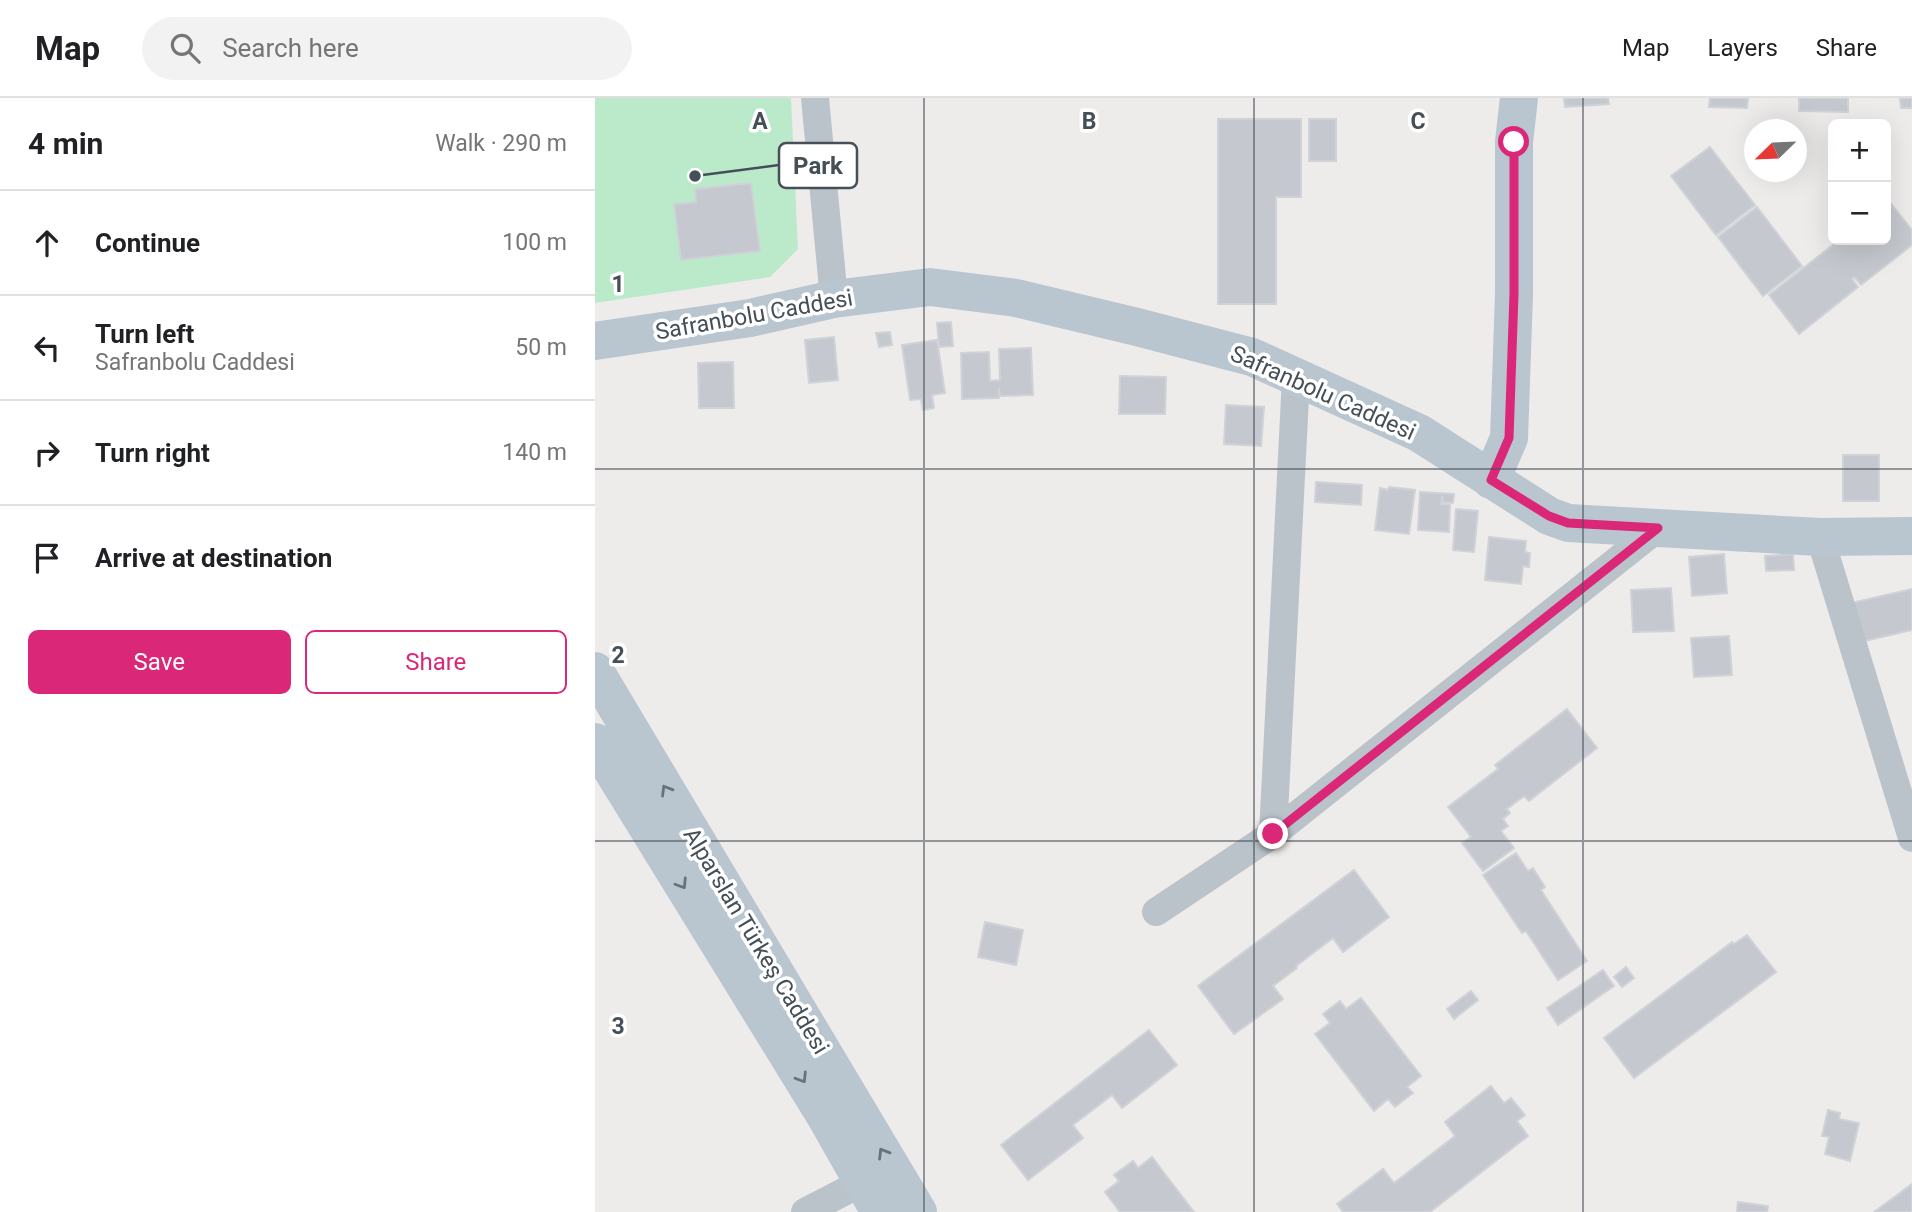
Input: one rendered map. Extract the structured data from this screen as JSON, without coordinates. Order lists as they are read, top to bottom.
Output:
{
  "streets": {
    "street": ["Safranbolu Caddesi", "Alparslan Türkeş Caddesi"]
  },
  "places": ["Park"],
  "north": "bottom left",
  "page": {
    "header": "Map",
    "search": "Search here",
    "nav": ["Map", "Layers", "Share"],
    "heading": ["4 min", "Walk · 290 m"],
    "map_buttons": ["+", "−"],
    "list": [
      ["Continue", "100 m"],
      ["Turn left", "Safranbolu Caddesi", "50 m"],
      ["Turn right", "140 m"],
      "Arrive at destination"
    ],
    "buttons": ["Save", "Share"]
  },
  "grid": {
    "columns": ["A", "B", "C"],
    "rows": ["1", "2", "3"]
  }
}
